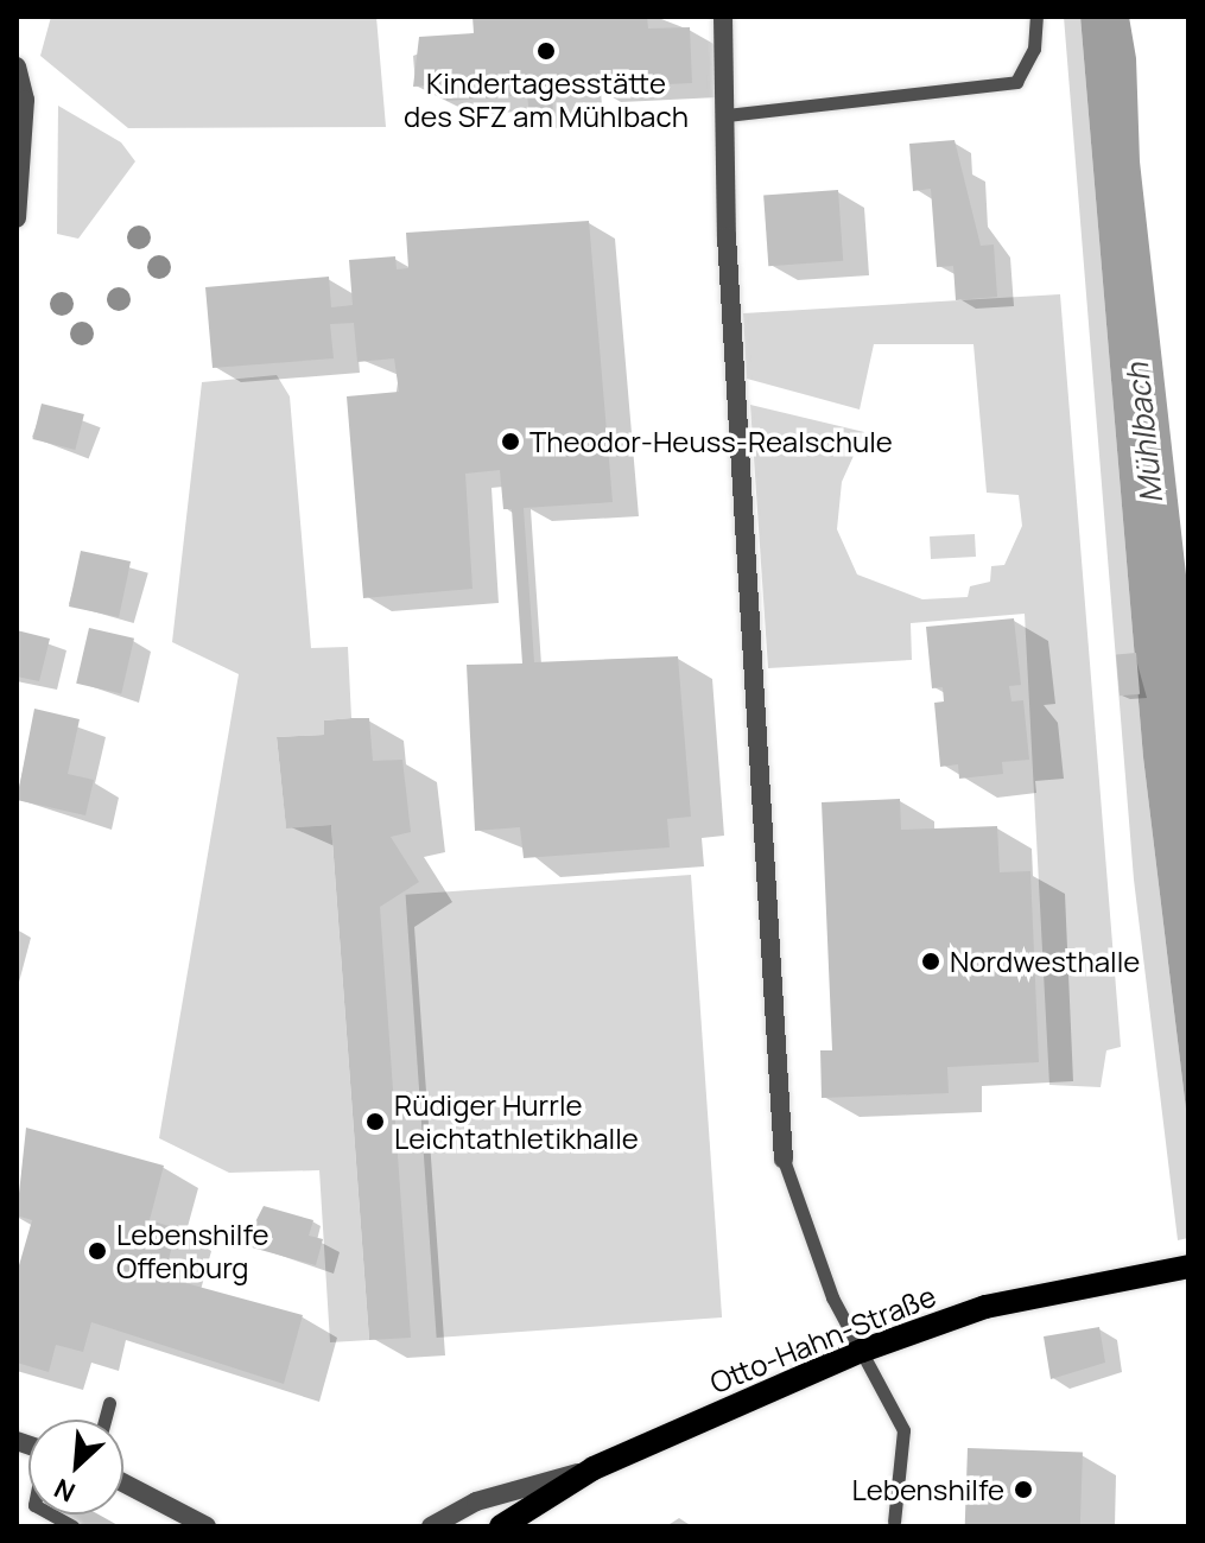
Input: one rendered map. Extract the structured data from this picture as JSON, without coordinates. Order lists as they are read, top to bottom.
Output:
{
  "streets": {
    "main road": ["Otto-Hahn-Straße"]
  },
  "water": ["Mühlbach"],
  "places": [
    "Kindertagesstätte des SFZ am Mühlbach",
    "Theodor-Heuss-Realschule",
    "Nordwesthalle",
    "Rüdiger Hurrle Leichtathletikhalle",
    "Lebenshilfe Offenburg",
    "Lebenshilfe"
  ],
  "north": "bottom left"
}
